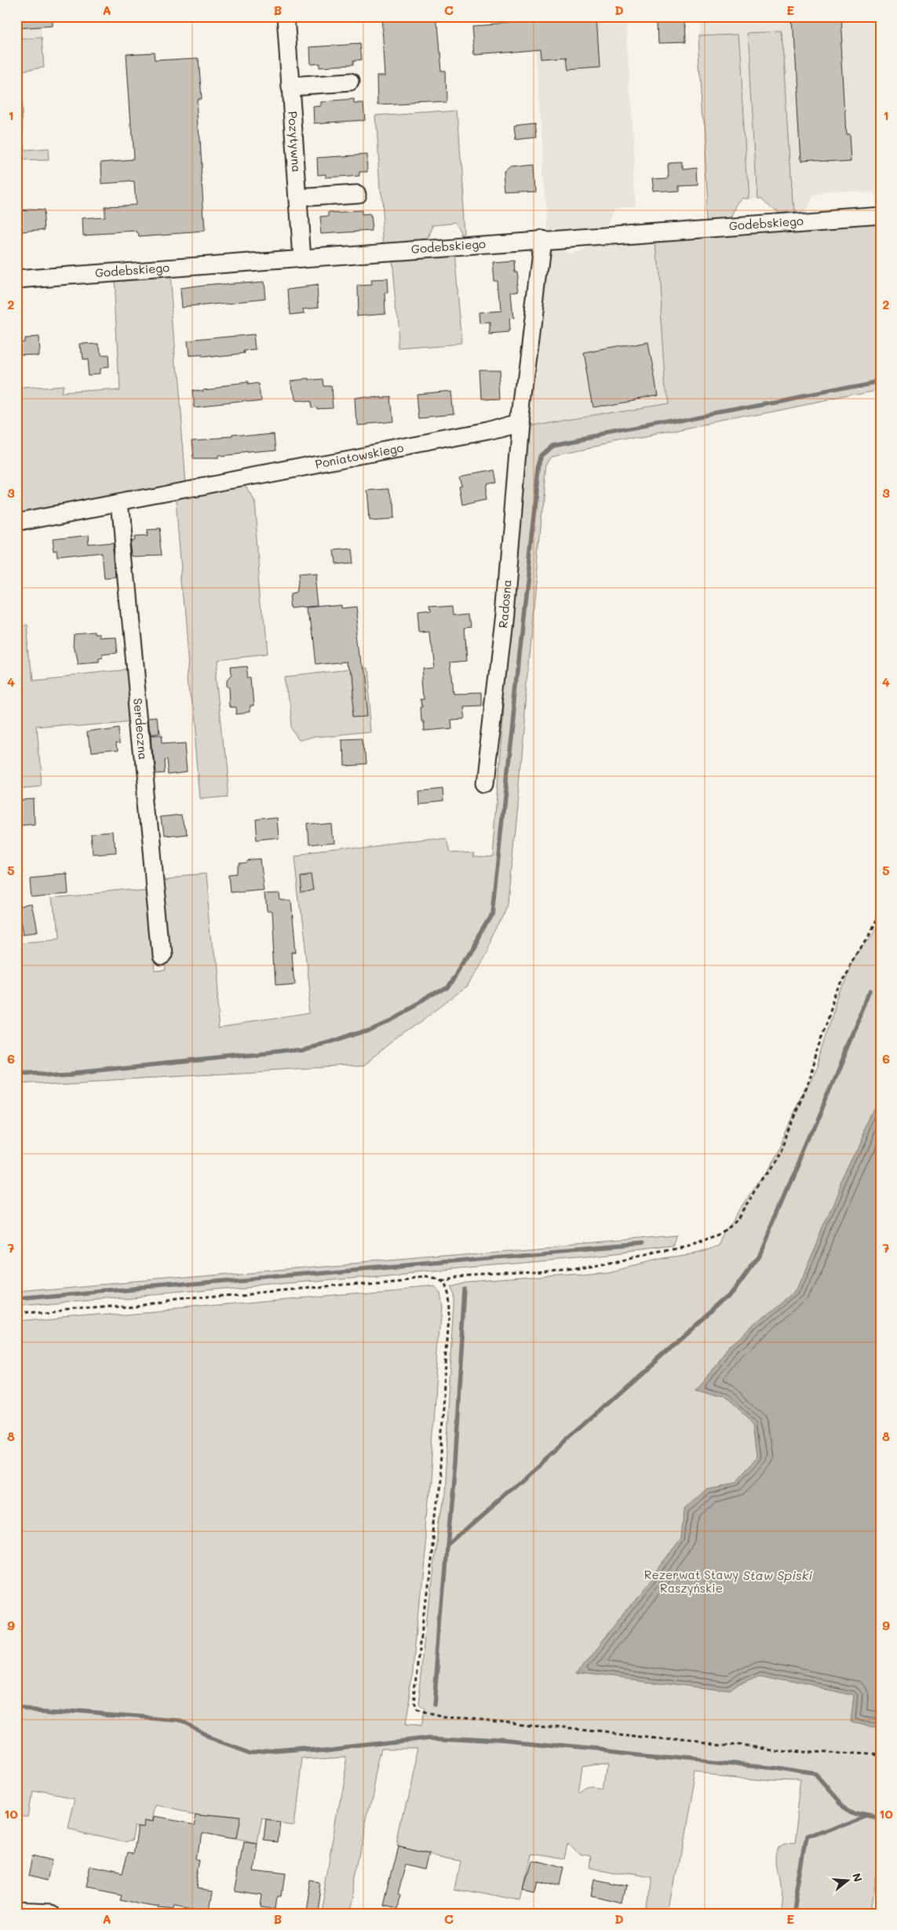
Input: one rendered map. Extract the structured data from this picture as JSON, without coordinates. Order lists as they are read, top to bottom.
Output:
{
  "streets": {
    "street": [
      "Pozytywna",
      "Godebskiego",
      "Poniatowskiego",
      "Radosna",
      "Serdeczna"
    ]
  },
  "crossings": [
    ["Pozytywna", "Godebskiego"],
    ["Poniatowskiego", "Radosna"],
    ["Poniatowskiego", "Serdeczna"]
  ],
  "water": ["Staw Spiski"],
  "parks": ["Rezerwat Stawy Raszyńskie"],
  "north": "right",
  "grid": {
    "columns": [
      "A",
      "B",
      "C",
      "D",
      "E"
    ],
    "rows": [
      "1",
      "2",
      "3",
      "4",
      "5",
      "6",
      "7",
      "8",
      "9",
      "10"
    ]
  }
}
